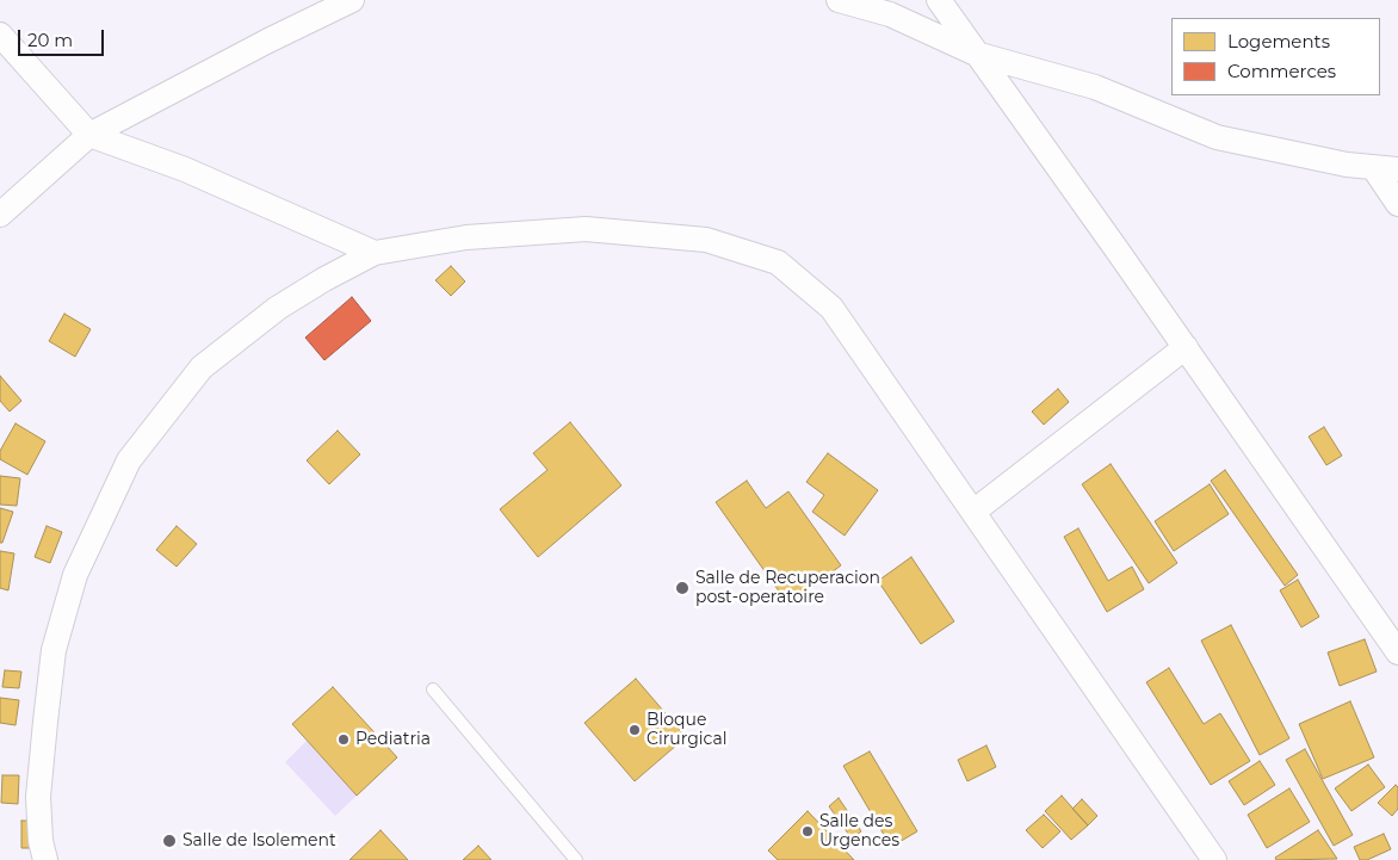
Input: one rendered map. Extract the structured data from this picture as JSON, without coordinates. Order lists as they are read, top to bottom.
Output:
{
  "places": [
    "Salle de Recuperacion post-operatoire",
    "Bloque Cirurgical",
    "Pediatria",
    "Salle des Urgences",
    "Salle de Isolement"
  ],
  "legend": ["Logements", "Commerces"],
  "scale_bar": "20 m"
}
